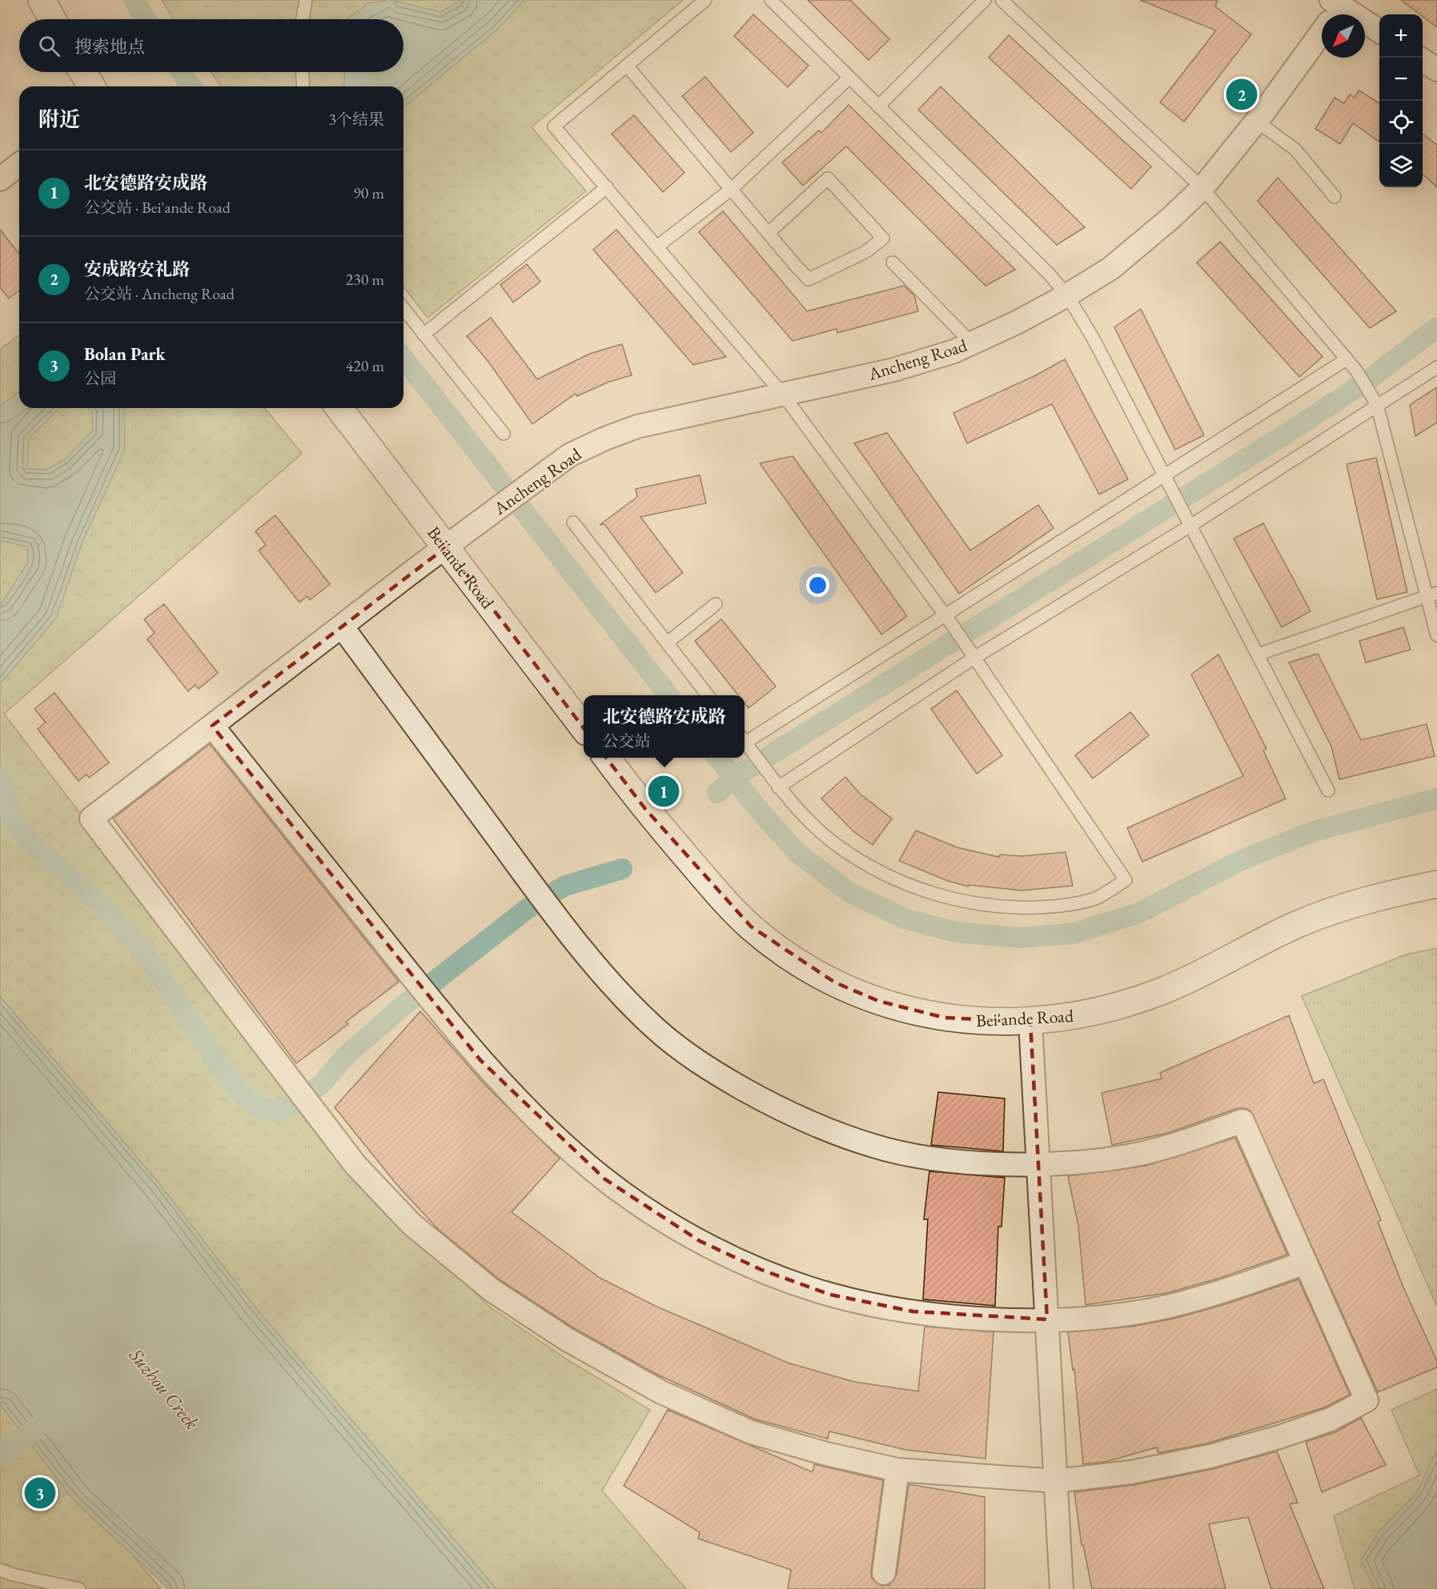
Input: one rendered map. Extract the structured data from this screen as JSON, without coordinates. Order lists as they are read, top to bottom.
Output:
{
  "streets": {
    "street": ["Ancheng Road", "Bei'ande Road"]
  },
  "crossings": [
    ["Ancheng Road", "Bei'ande Road"]
  ],
  "water": ["Suzhou Creek"],
  "north": "bottom left",
  "page": {
    "map_buttons": ["+", "−"],
    "search": "搜索地点",
    "pins": ["2", "1", "3"],
    "heading": ["附近", "3个结果"],
    "list": [
      {
        "mark": "1",
        "name": "北安德路安成路",
        "note": "公交站 · Bei'ande Road",
        "value": "90 m"
      },
      {
        "mark": "2",
        "name": "安成路安礼路",
        "note": "公交站 · Ancheng Road",
        "value": "230 m"
      },
      {
        "mark": "3",
        "name": "Bolan Park",
        "note": "公园",
        "value": "420 m"
      }
    ],
    "popup": ["北安德路安成路", "公交站"]
  }
}
